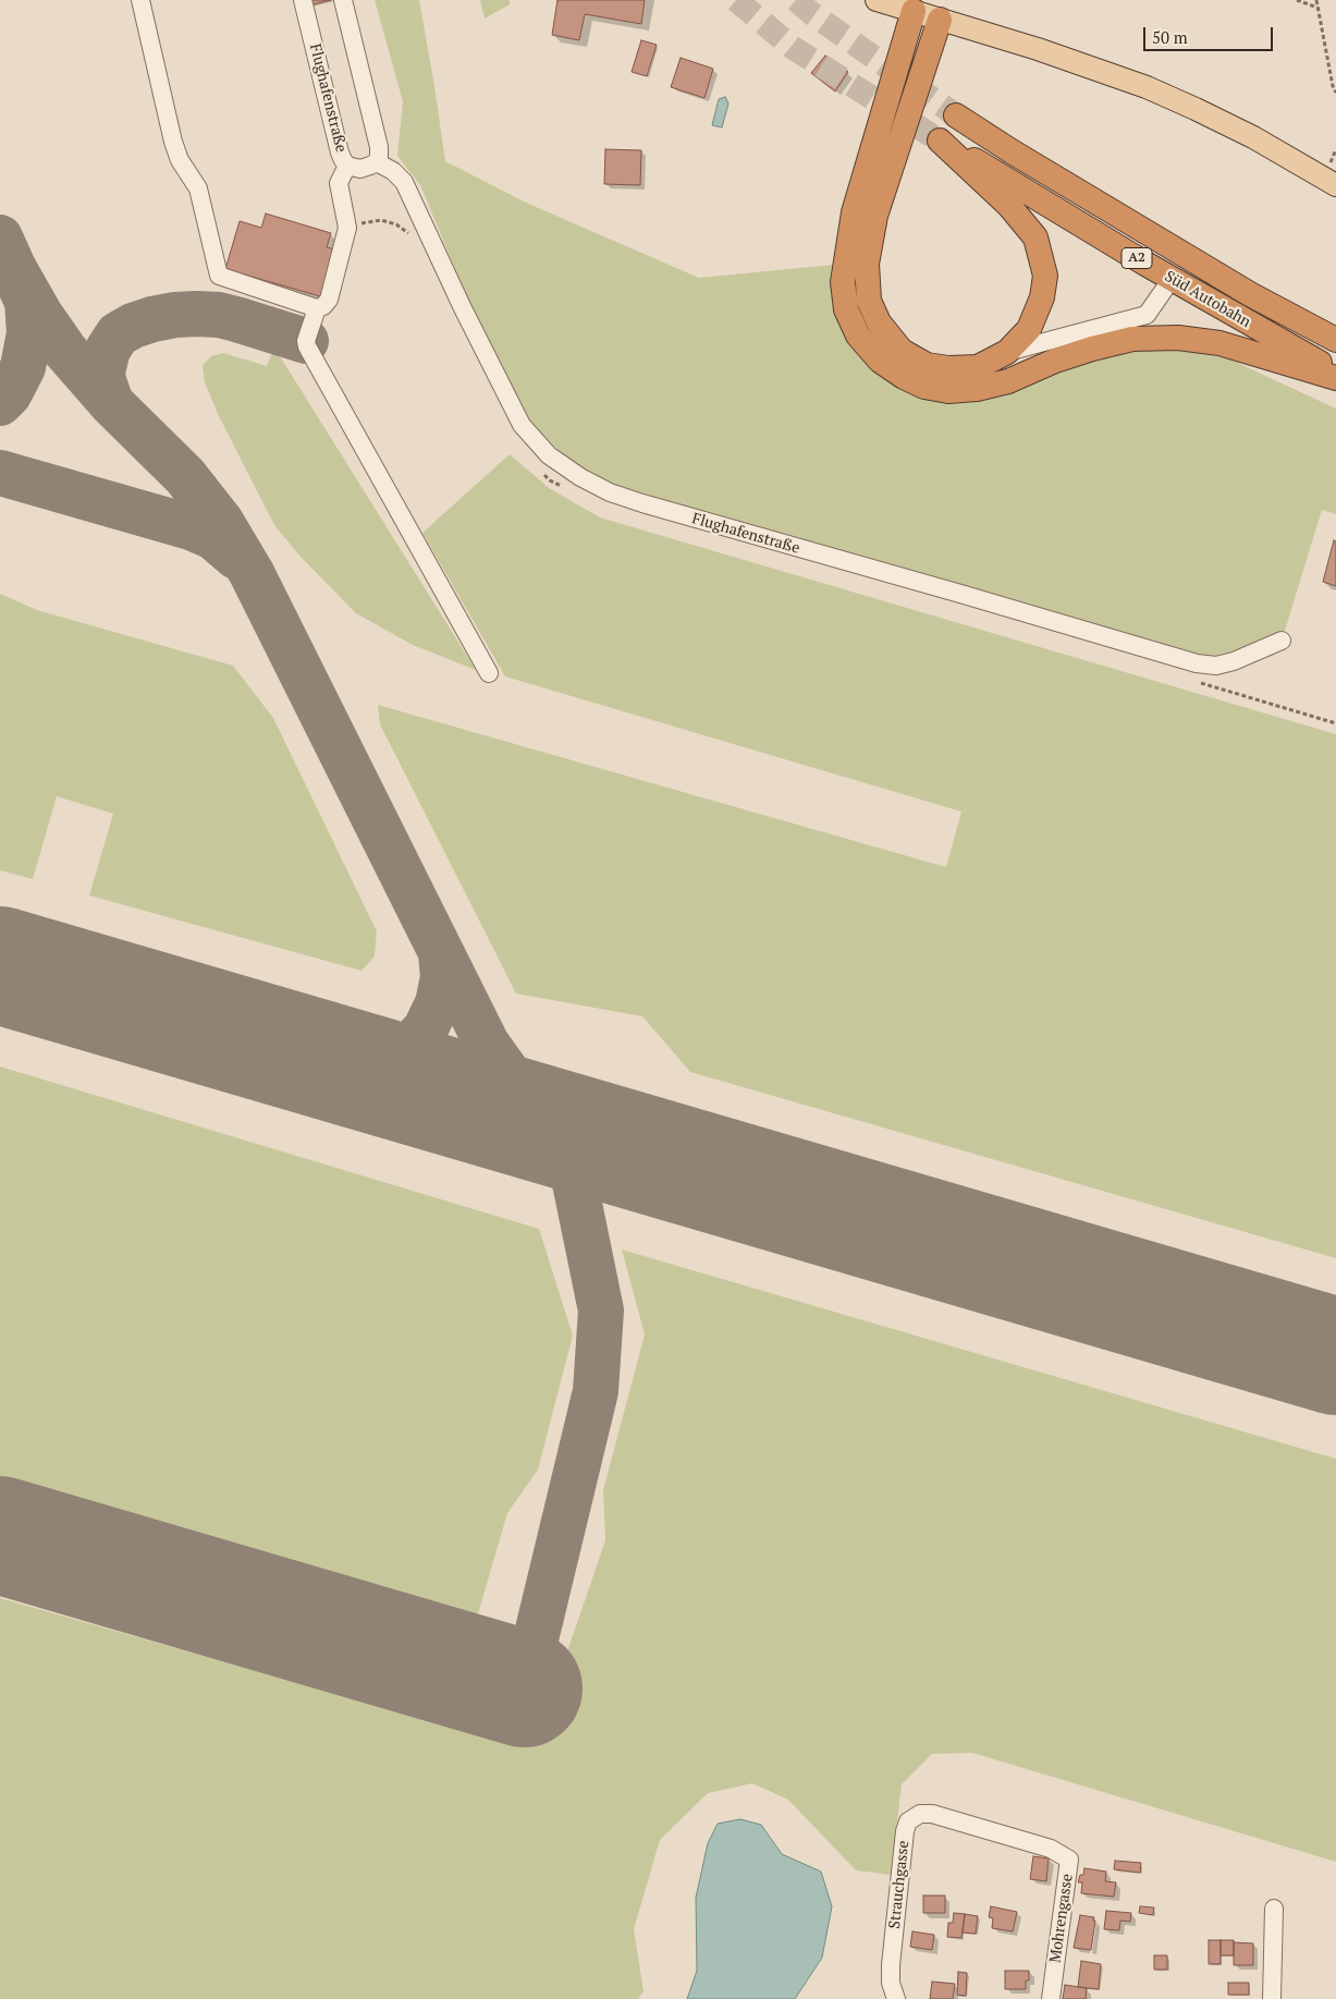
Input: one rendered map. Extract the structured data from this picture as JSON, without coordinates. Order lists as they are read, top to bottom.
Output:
{
  "streets": {
    "highway": ["A2", "Süd Autobahn"],
    "street": ["Flughafenstraße", "Strauchgasse", "Mohrengasse"]
  },
  "crossings": [
    ["Strauchgasse", "Mohrengasse"]
  ],
  "scale_bar": "50 m"
}
